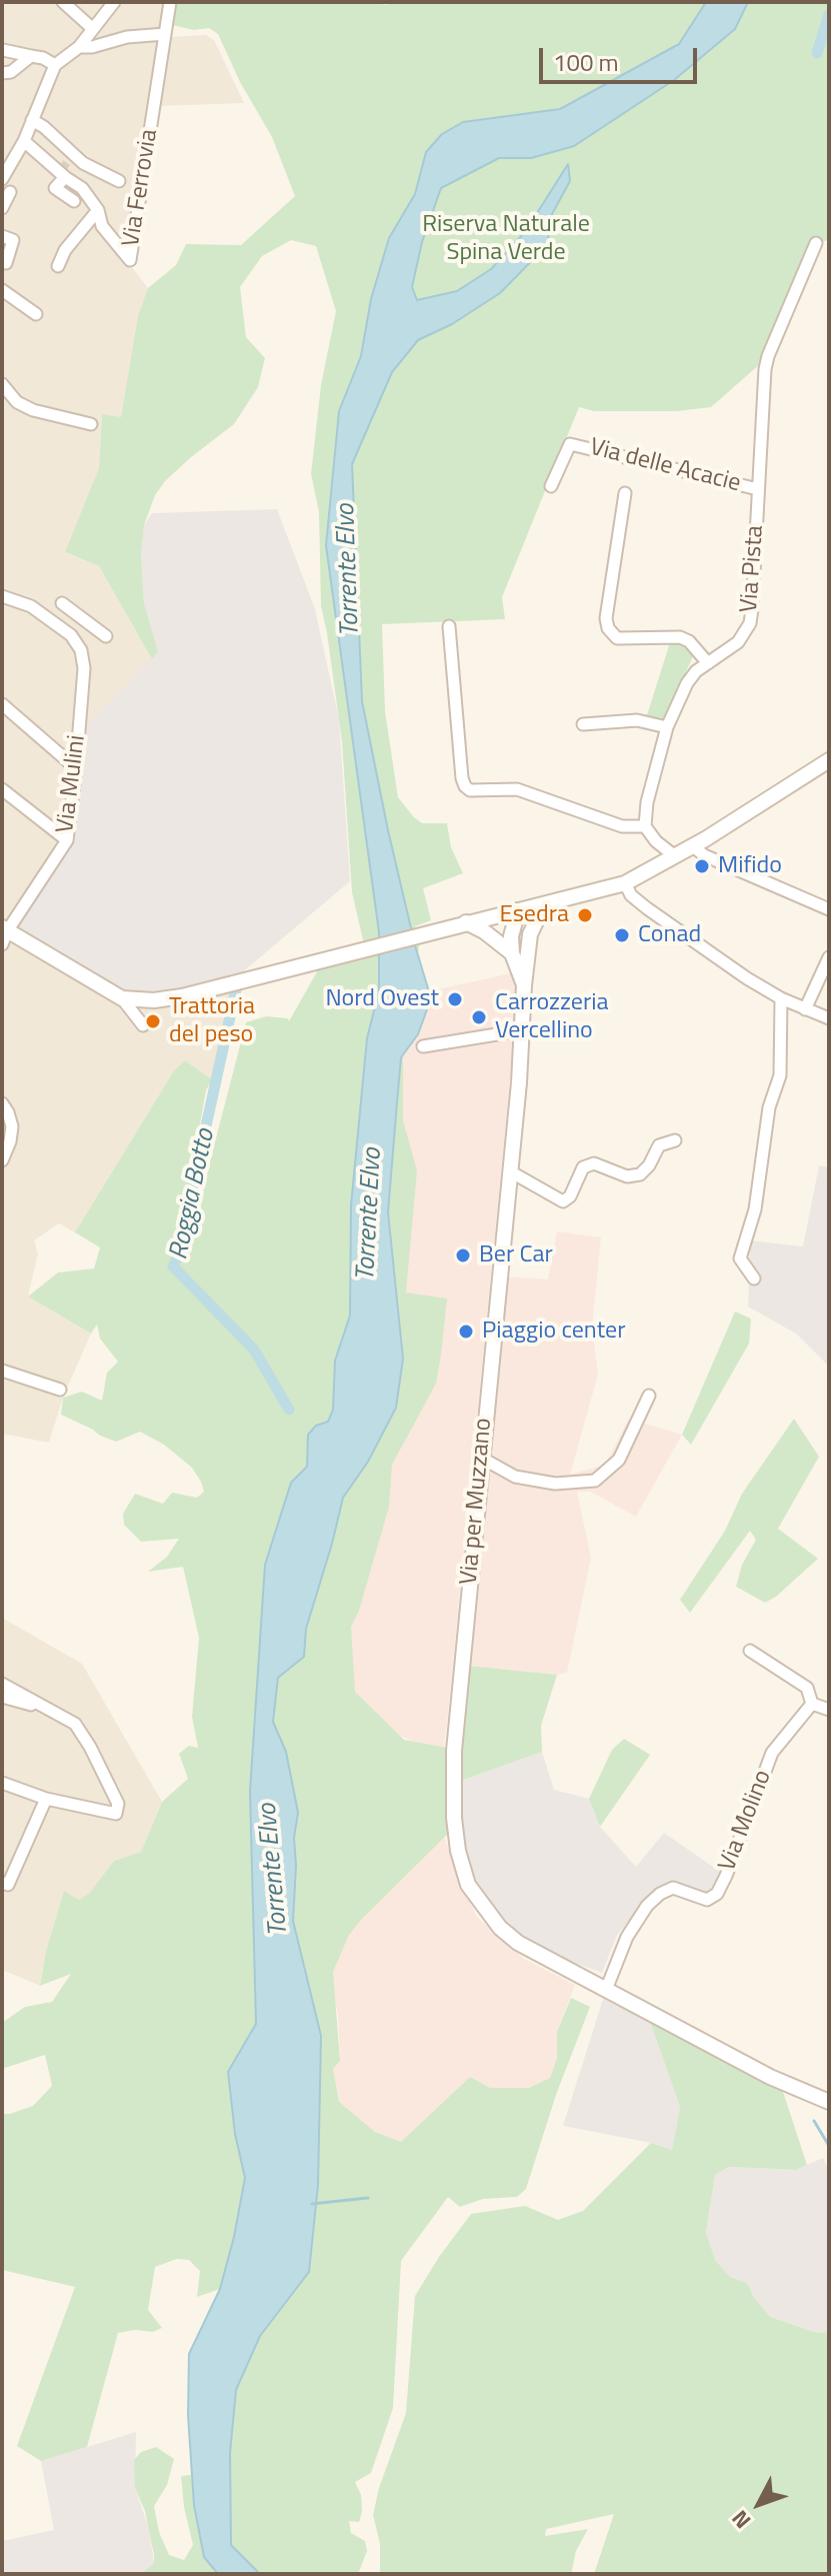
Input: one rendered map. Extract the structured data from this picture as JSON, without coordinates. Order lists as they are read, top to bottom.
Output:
{
  "streets": {
    "street": [
      "Via Ferrovia",
      "Via delle Acacie",
      "Via Pista",
      "Via Mulini",
      "Via per Muzzano",
      "Via Molino"
    ]
  },
  "crossings": [
    ["Via delle Acacie", "Via Pista"],
    ["Via per Muzzano", "Via Molino"]
  ],
  "water": ["Torrente Elvo", "Roggia Botto"],
  "parks": ["Riserva Naturale Spina Verde"],
  "places": [
    "Mifido",
    "Esedra",
    "Conad",
    "Nord Ovest",
    "Carrozzeria Vercellino",
    "Trattoria del peso",
    "Ber Car",
    "Piaggio center"
  ],
  "scale_bar": "100 m",
  "north": "bottom left"
}
